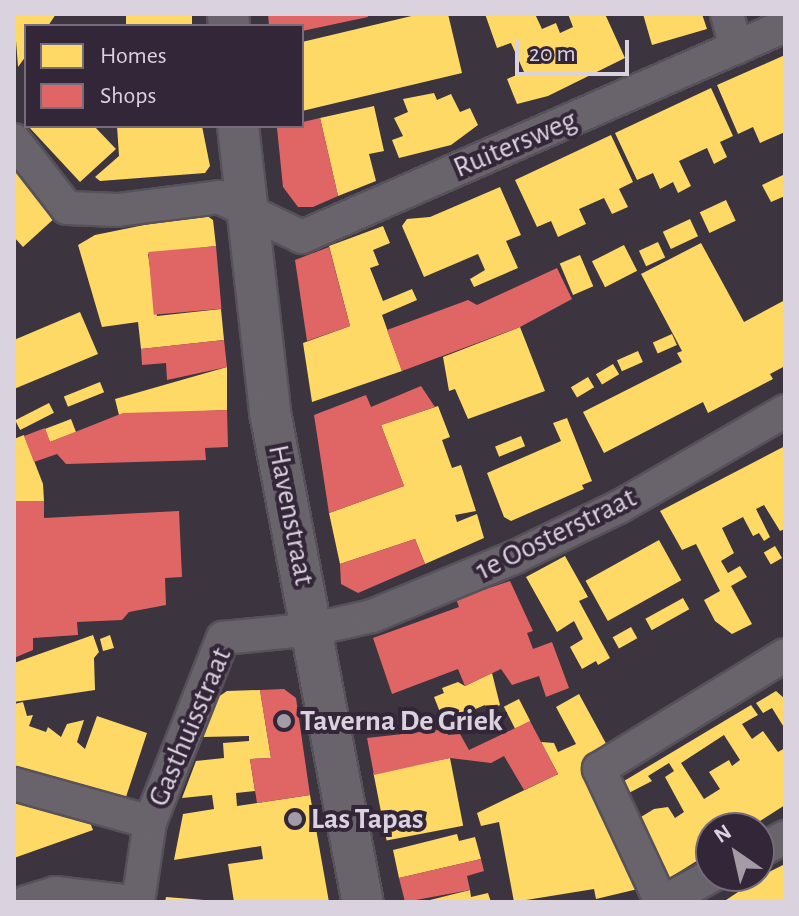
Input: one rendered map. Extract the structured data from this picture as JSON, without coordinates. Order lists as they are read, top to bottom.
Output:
{
  "streets": {
    "street": [
      "Ruitersweg",
      "Havenstraat",
      "1e Oosterstraat",
      "Gasthuisstraat"
    ]
  },
  "crossings": [
    ["Ruitersweg", "Havenstraat"],
    ["Havenstraat", "1e Oosterstraat"],
    ["Havenstraat", "Gasthuisstraat"],
    ["1e Oosterstraat", "Gasthuisstraat"]
  ],
  "places": ["Taverna De Griek", "Las Tapas"],
  "legend": ["Homes", "Shops"],
  "scale_bar": "20 m",
  "north": "top left"
}
